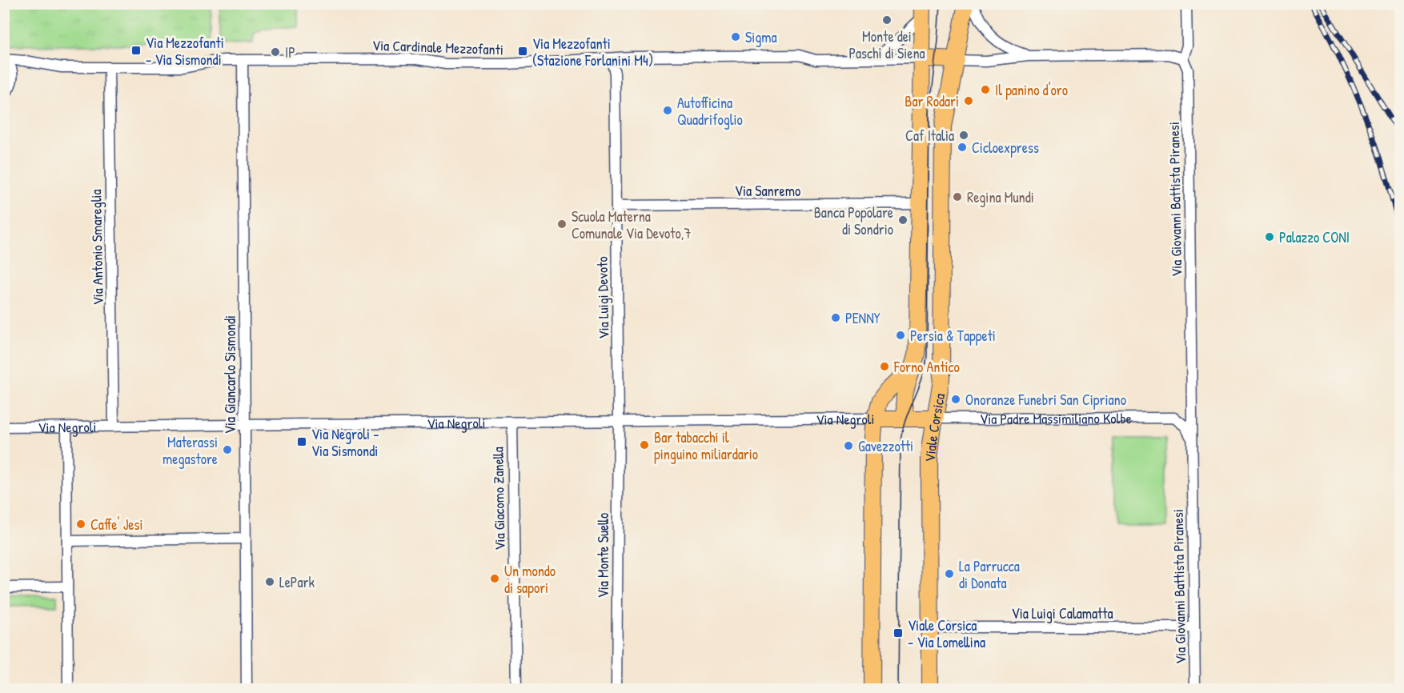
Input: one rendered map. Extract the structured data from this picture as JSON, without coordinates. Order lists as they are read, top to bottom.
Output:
{
  "streets": {
    "main road": ["Via Padre Massimiliano Kolbe", "Via Negroli", "Viale Corsica"],
    "street": [
      "Via Cardinale Mezzofanti",
      "Via Sanremo",
      "Via Giovanni Battista Piranesi",
      "Via Antonio Smareglia",
      "Via Luigi Devoto",
      "Via Giancarlo Sismondi",
      "Via Giacomo Zanella",
      "Via Monte Suello",
      "Via Luigi Calamatta"
    ]
  },
  "crossings": [
    ["Via Cardinale Mezzofanti", "Via Antonio Smareglia"],
    ["Via Cardinale Mezzofanti", "Via Luigi Devoto"],
    ["Via Cardinale Mezzofanti", "Via Giancarlo Sismondi"],
    ["Via Cardinale Mezzofanti", "Viale Corsica"],
    ["Via Sanremo", "Via Luigi Devoto"],
    ["Via Sanremo", "Viale Corsica"],
    ["Via Giovanni Battista Piranesi", "Via Luigi Calamatta"],
    ["Via Antonio Smareglia", "Via Negroli"],
    ["Via Luigi Devoto", "Via Negroli"],
    ["Via Luigi Devoto", "Via Monte Suello"],
    ["Via Giancarlo Sismondi", "Via Negroli"],
    ["Via Padre Massimiliano Kolbe", "Via Negroli"],
    ["Via Padre Massimiliano Kolbe", "Viale Corsica"],
    ["Via Negroli", "Viale Corsica"],
    ["Via Negroli", "Via Giacomo Zanella"],
    ["Via Negroli", "Via Monte Suello"],
    ["Viale Corsica", "Via Luigi Calamatta"]
  ],
  "places": {
    "other": [
      "Monte dei Paschi di Siena",
      "Sigma",
      "IP",
      "Il panino d'oro",
      "Bar Rodari",
      "Autofficina Quadrifoglio",
      "Caf Italia",
      "Cicloexpress",
      "Regina Mundi",
      "Banca Popolare di Sondrio",
      "Scuola Materna Comunale Via Devoto,7",
      "Palazzo CONI",
      "PENNY",
      "Persia & Tappeti",
      "Forno Antico",
      "Onoranze Funebri San Cipriano",
      "Bar tabacchi il pinguino miliardario",
      "Gavezzotti",
      "Materassi megastore",
      "Caffe' Jesi",
      "La Parrucca di Donata",
      "Un mondo di sapori",
      "LePark"
    ],
    "transit": [
      "Via Mezzofanti - Via Sismondi",
      "Via Mezzofanti (Stazione Forlanini M4)",
      "Via Negroli - Via Sismondi",
      "Viale Corsica - Via Lomellina"
    ]
  }
}
